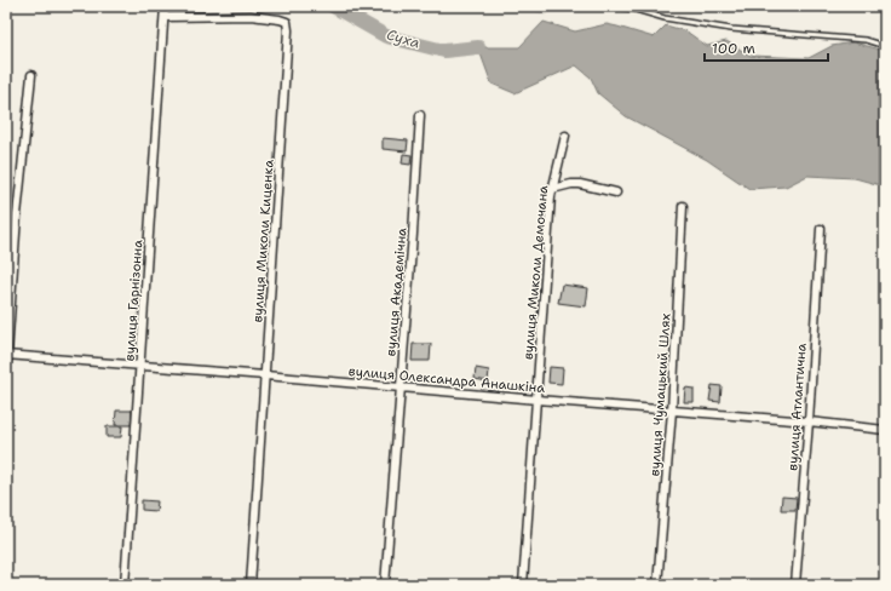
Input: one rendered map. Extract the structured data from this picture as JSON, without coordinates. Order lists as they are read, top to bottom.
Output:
{
  "streets": {
    "street": [
      "вулиця Миколи Киценка",
      "вулиця Миколи Демочана",
      "вулиця Академічна",
      "вулиця Гарнізонна",
      "вулиця Олександра Анашкіна",
      "вулиця Чумацький Шлях",
      "вулиця Атлантична"
    ]
  },
  "crossings": [
    ["вулиця Миколи Киценка", "вулиця Гарнізонна"],
    ["вулиця Миколи Киценка", "вулиця Олександра Анашкіна"],
    ["вулиця Миколи Демочана", "вулиця Олександра Анашкіна"],
    ["вулиця Академічна", "вулиця Олександра Анашкіна"],
    ["вулиця Гарнізонна", "вулиця Олександра Анашкіна"],
    ["вулиця Олександра Анашкіна", "вулиця Чумацький Шлях"],
    ["вулиця Олександра Анашкіна", "вулиця Атлантична"]
  ],
  "water": ["Суха"],
  "scale_bar": "100 m"
}
